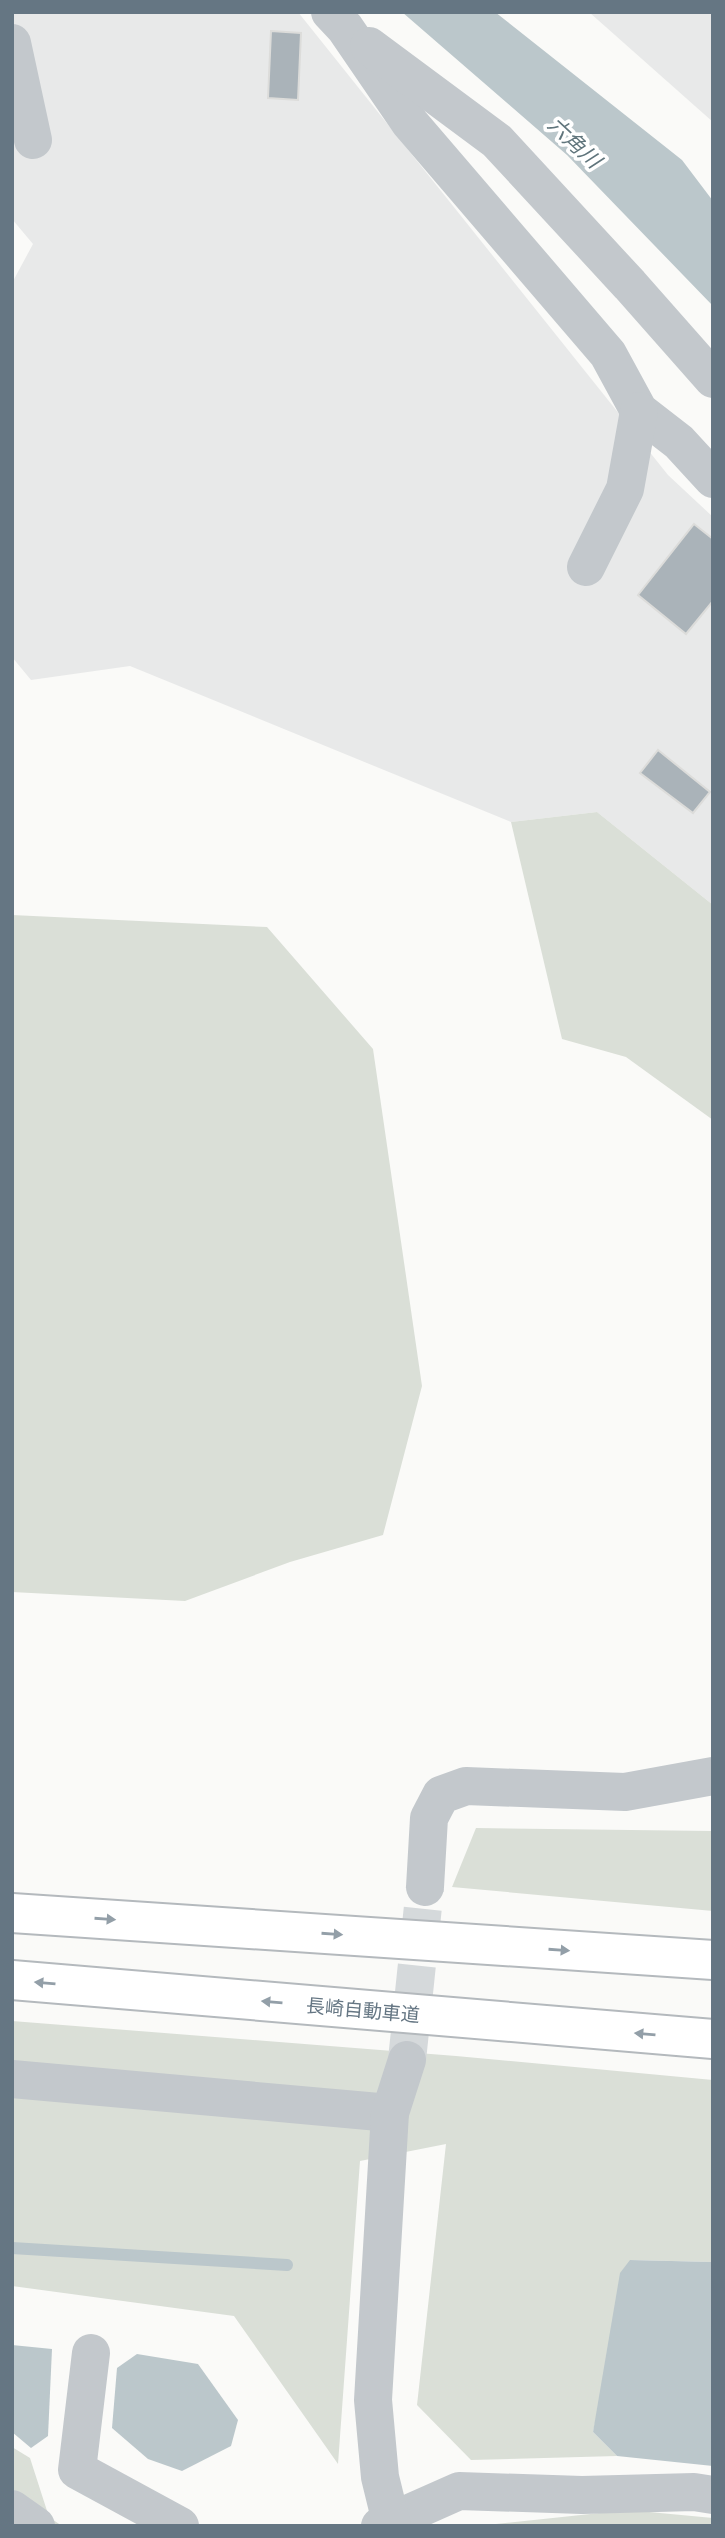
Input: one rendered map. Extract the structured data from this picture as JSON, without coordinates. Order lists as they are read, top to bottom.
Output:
{
  "streets": {
    "highway": ["長崎自動車道"]
  },
  "water": ["六角川"]
}
